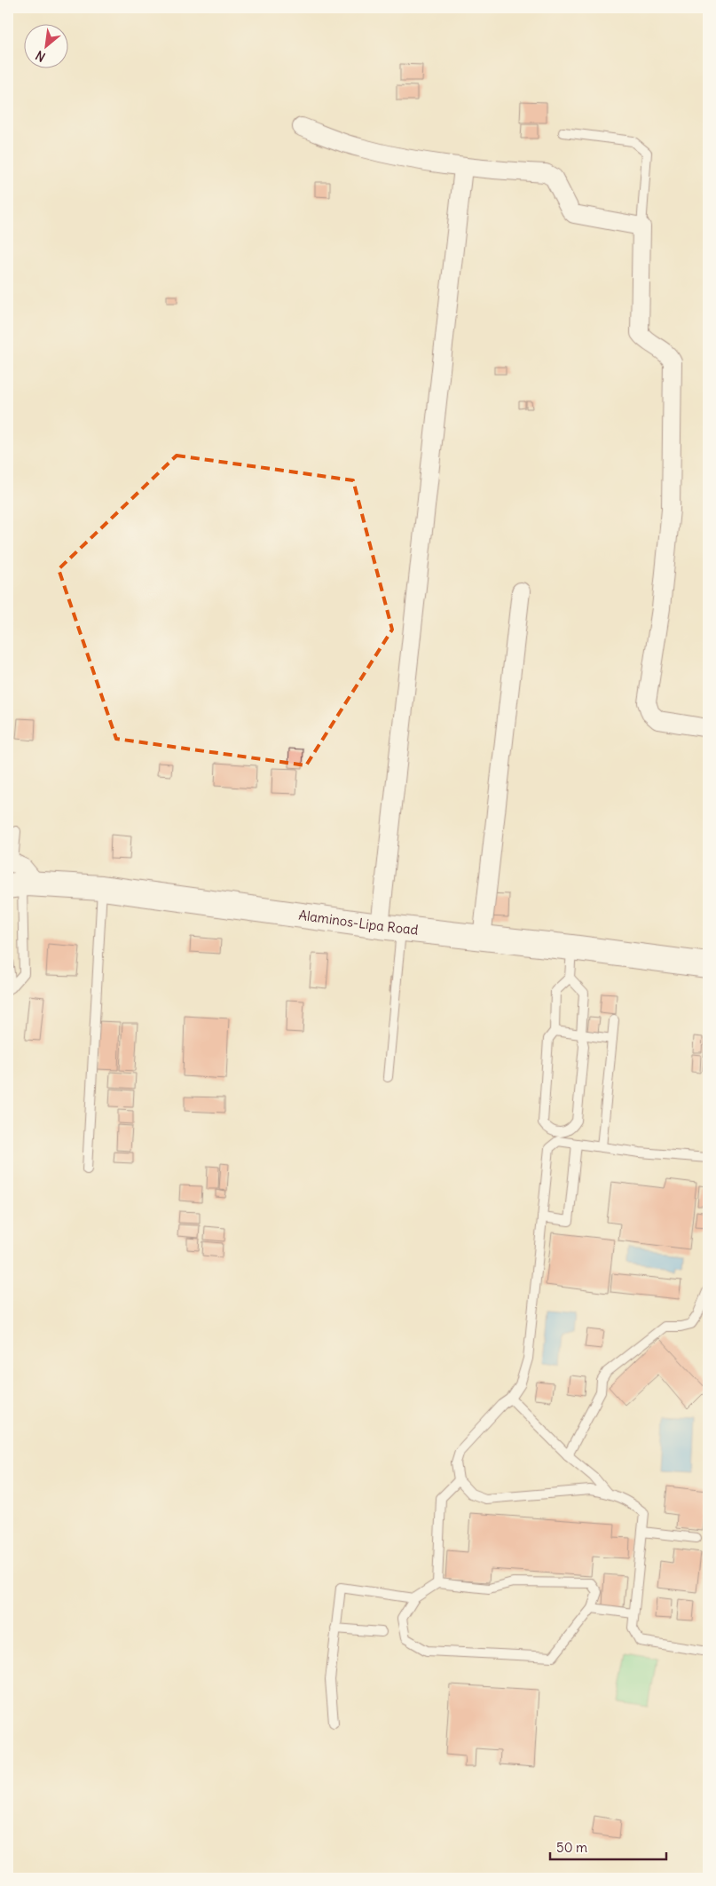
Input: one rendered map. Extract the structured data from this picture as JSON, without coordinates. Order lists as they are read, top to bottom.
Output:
{
  "streets": {
    "main road": ["Alaminos-Lipa Road"]
  },
  "scale_bar": "50 m",
  "north": "bottom left"
}
